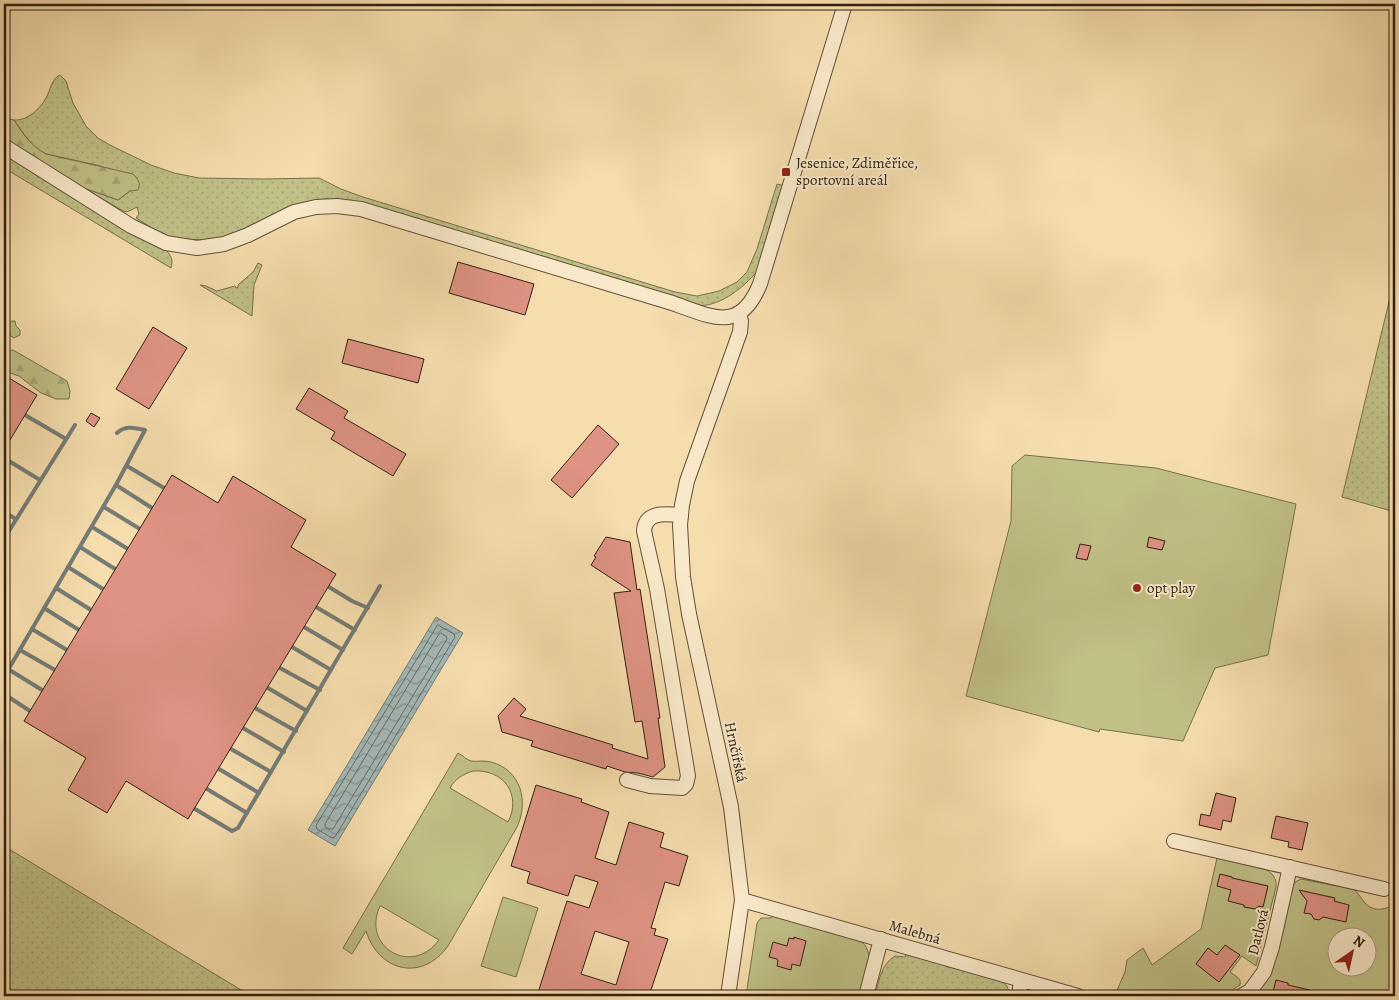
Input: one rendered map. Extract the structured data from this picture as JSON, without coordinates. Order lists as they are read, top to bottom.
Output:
{
  "streets": {
    "street": ["Hrnčířská", "Malebná", "Datlová"]
  },
  "crossings": [
    ["Hrnčířská", "Malebná"]
  ],
  "places": {
    "transit": ["Jesenice, Zdiměřice, sportovní areál"],
    "other": ["opt play"]
  },
  "north": "top right"
}
